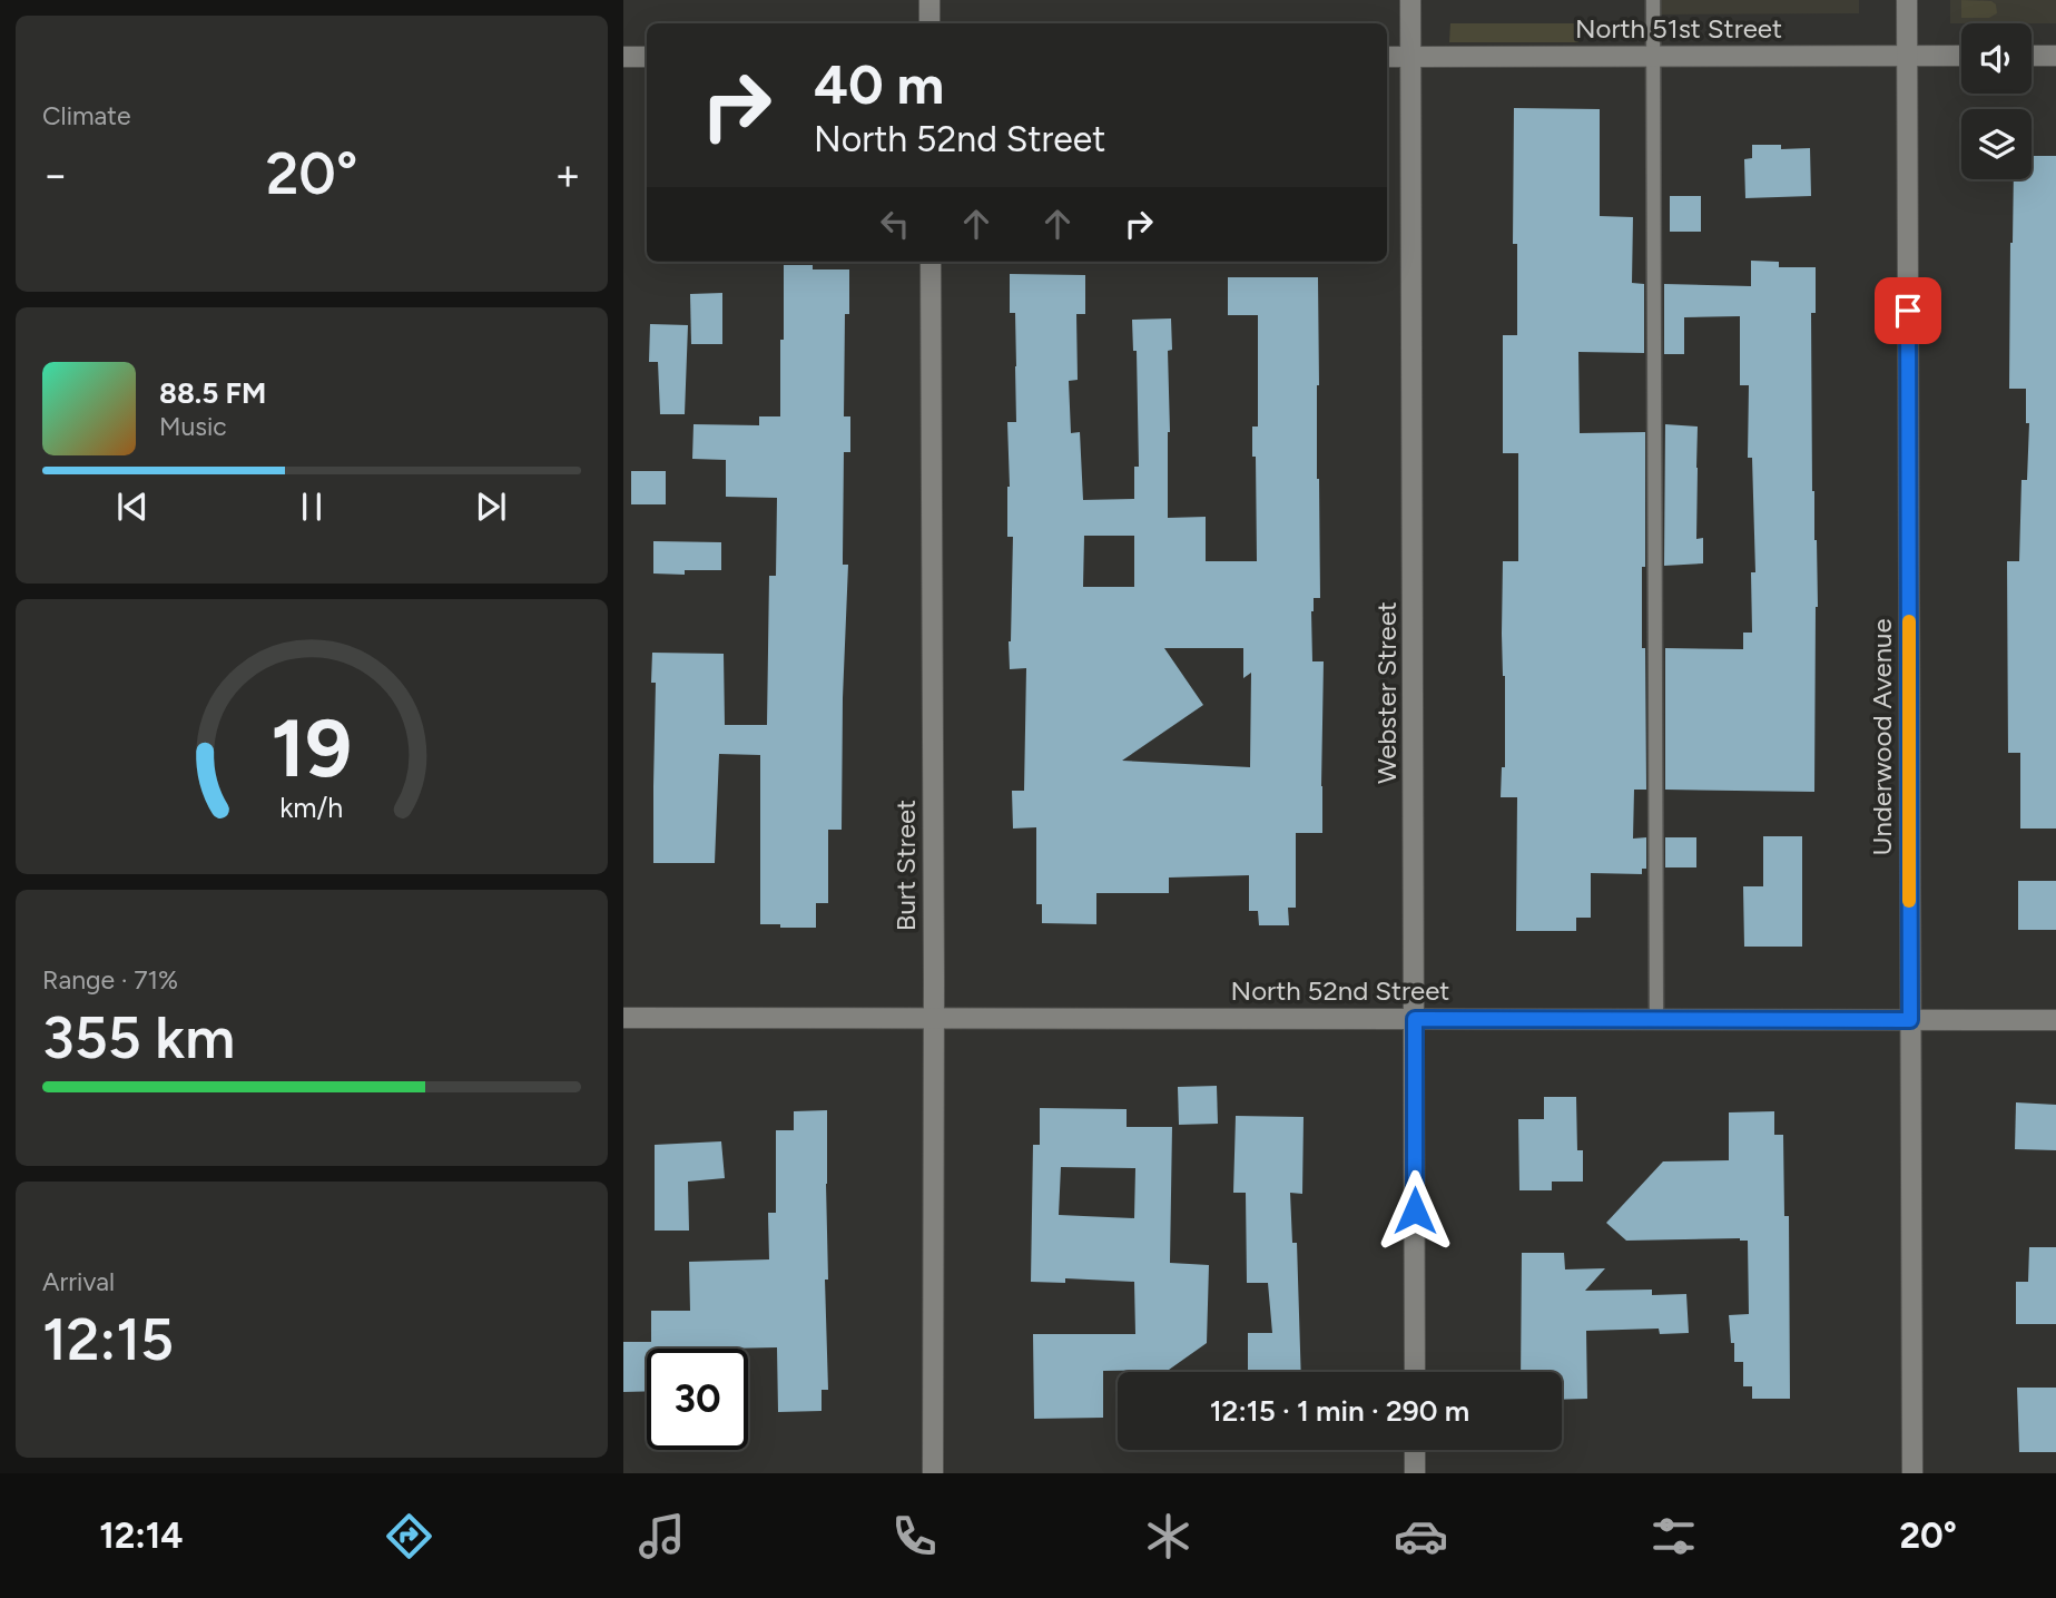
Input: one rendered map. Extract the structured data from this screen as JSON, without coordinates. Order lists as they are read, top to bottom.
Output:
{
  "streets": {
    "street": [
      "North 51st Street",
      "Webster Street",
      "Underwood Avenue",
      "Burt Street",
      "North 52nd Street"
    ]
  },
  "crossings": [
    ["North 51st Street", "Webster Street"],
    ["North 51st Street", "Underwood Avenue"],
    ["Webster Street", "North 52nd Street"],
    ["Underwood Avenue", "North 52nd Street"],
    ["Burt Street", "North 52nd Street"]
  ],
  "page": {
    "tile": [
      "Climate",
      ["Range · 71%", "355 km"],
      ["Arrival", "12:15"]
    ],
    "turn": ["40 m", "North 52nd Street"],
    "heat": ["−", "20°", "+"],
    "song": ["88.5 FM", "Music"],
    "limit": "30",
    "trip": "12:15 · 1 min · 290 m",
    "tabs": ["12:14", "20°"],
    "gauge": ["19", "km/h"]
  }
}
